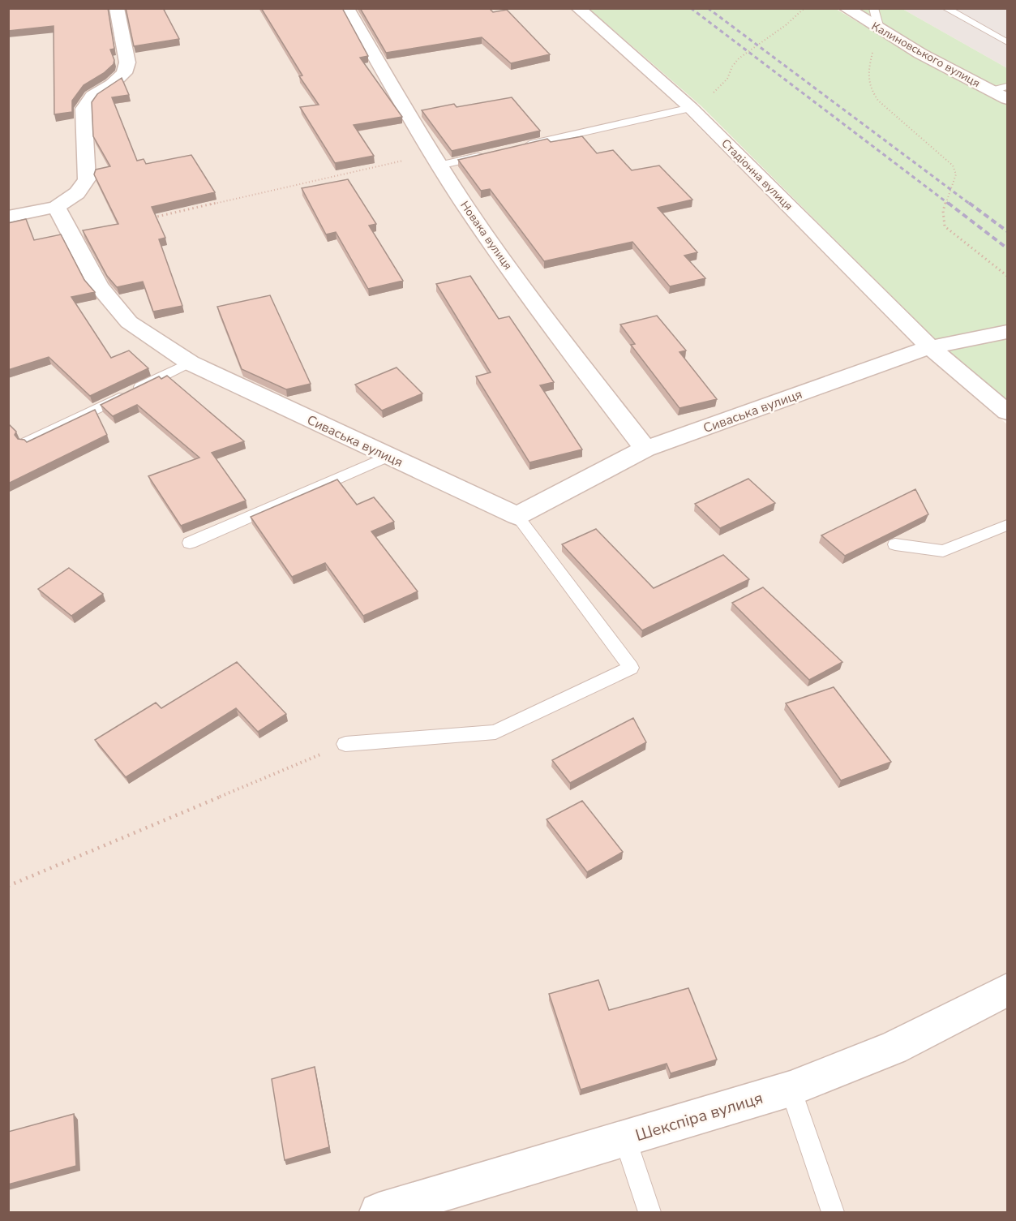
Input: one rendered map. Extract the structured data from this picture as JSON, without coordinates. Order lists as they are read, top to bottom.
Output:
{
  "streets": {
    "street": [
      "Калиновського вулиця",
      "Стадіонна вулиця",
      "Новака вулиця",
      "Сиваська вулиця",
      "Шекспіра вулиця"
    ]
  },
  "crossings": [
    ["Стадіонна вулиця", "Сиваська вулиця"],
    ["Новака вулиця", "Сиваська вулиця"]
  ]
}
